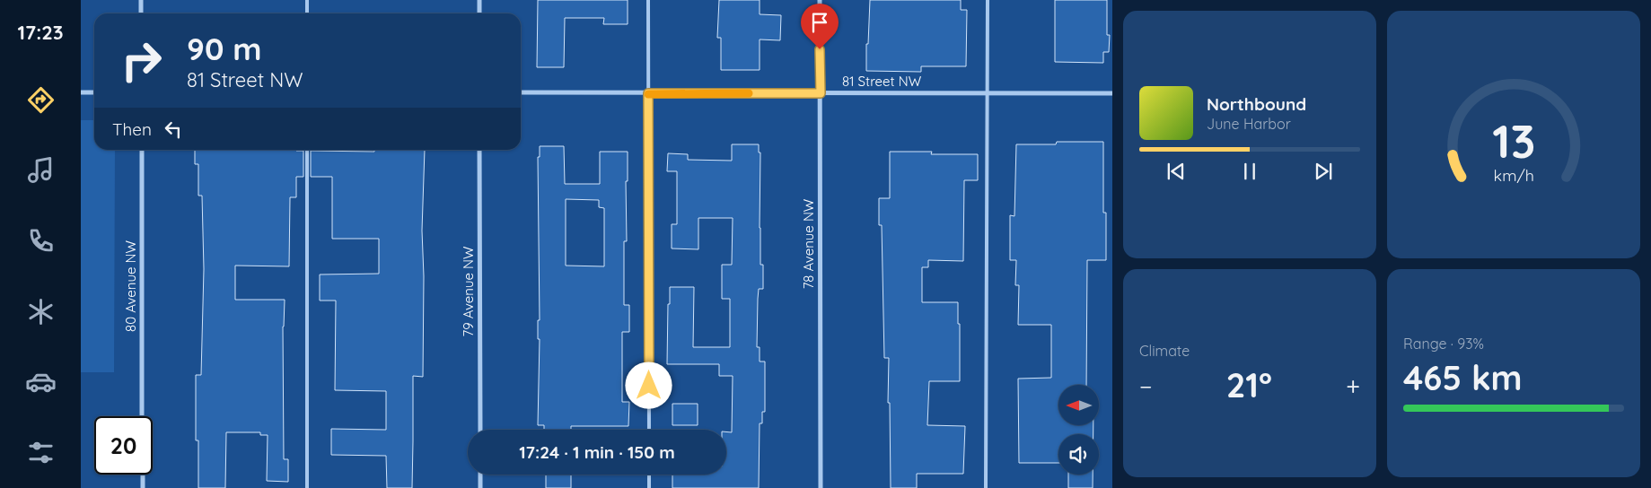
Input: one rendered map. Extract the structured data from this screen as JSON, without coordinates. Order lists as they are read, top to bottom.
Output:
{
  "streets": {
    "street": [
      "81 Street NW",
      "78 Avenue NW",
      "80 Avenue NW",
      "79 Avenue NW"
    ]
  },
  "crossings": [
    ["81 Street NW", "78 Avenue NW"]
  ],
  "north": "left",
  "page": {
    "tabs": "17:23",
    "turn": ["90 m", "81 Street NW"],
    "song": ["Northbound", "June Harbor"],
    "then": "Then",
    "tile": [
      "Climate",
      ["Range · 93%", "465 km"]
    ],
    "heat": ["−", "21°", "+"],
    "limit": "20",
    "trip": "17:24 · 1 min · 150 m",
    "gauge": ["13", "km/h"]
  }
}
